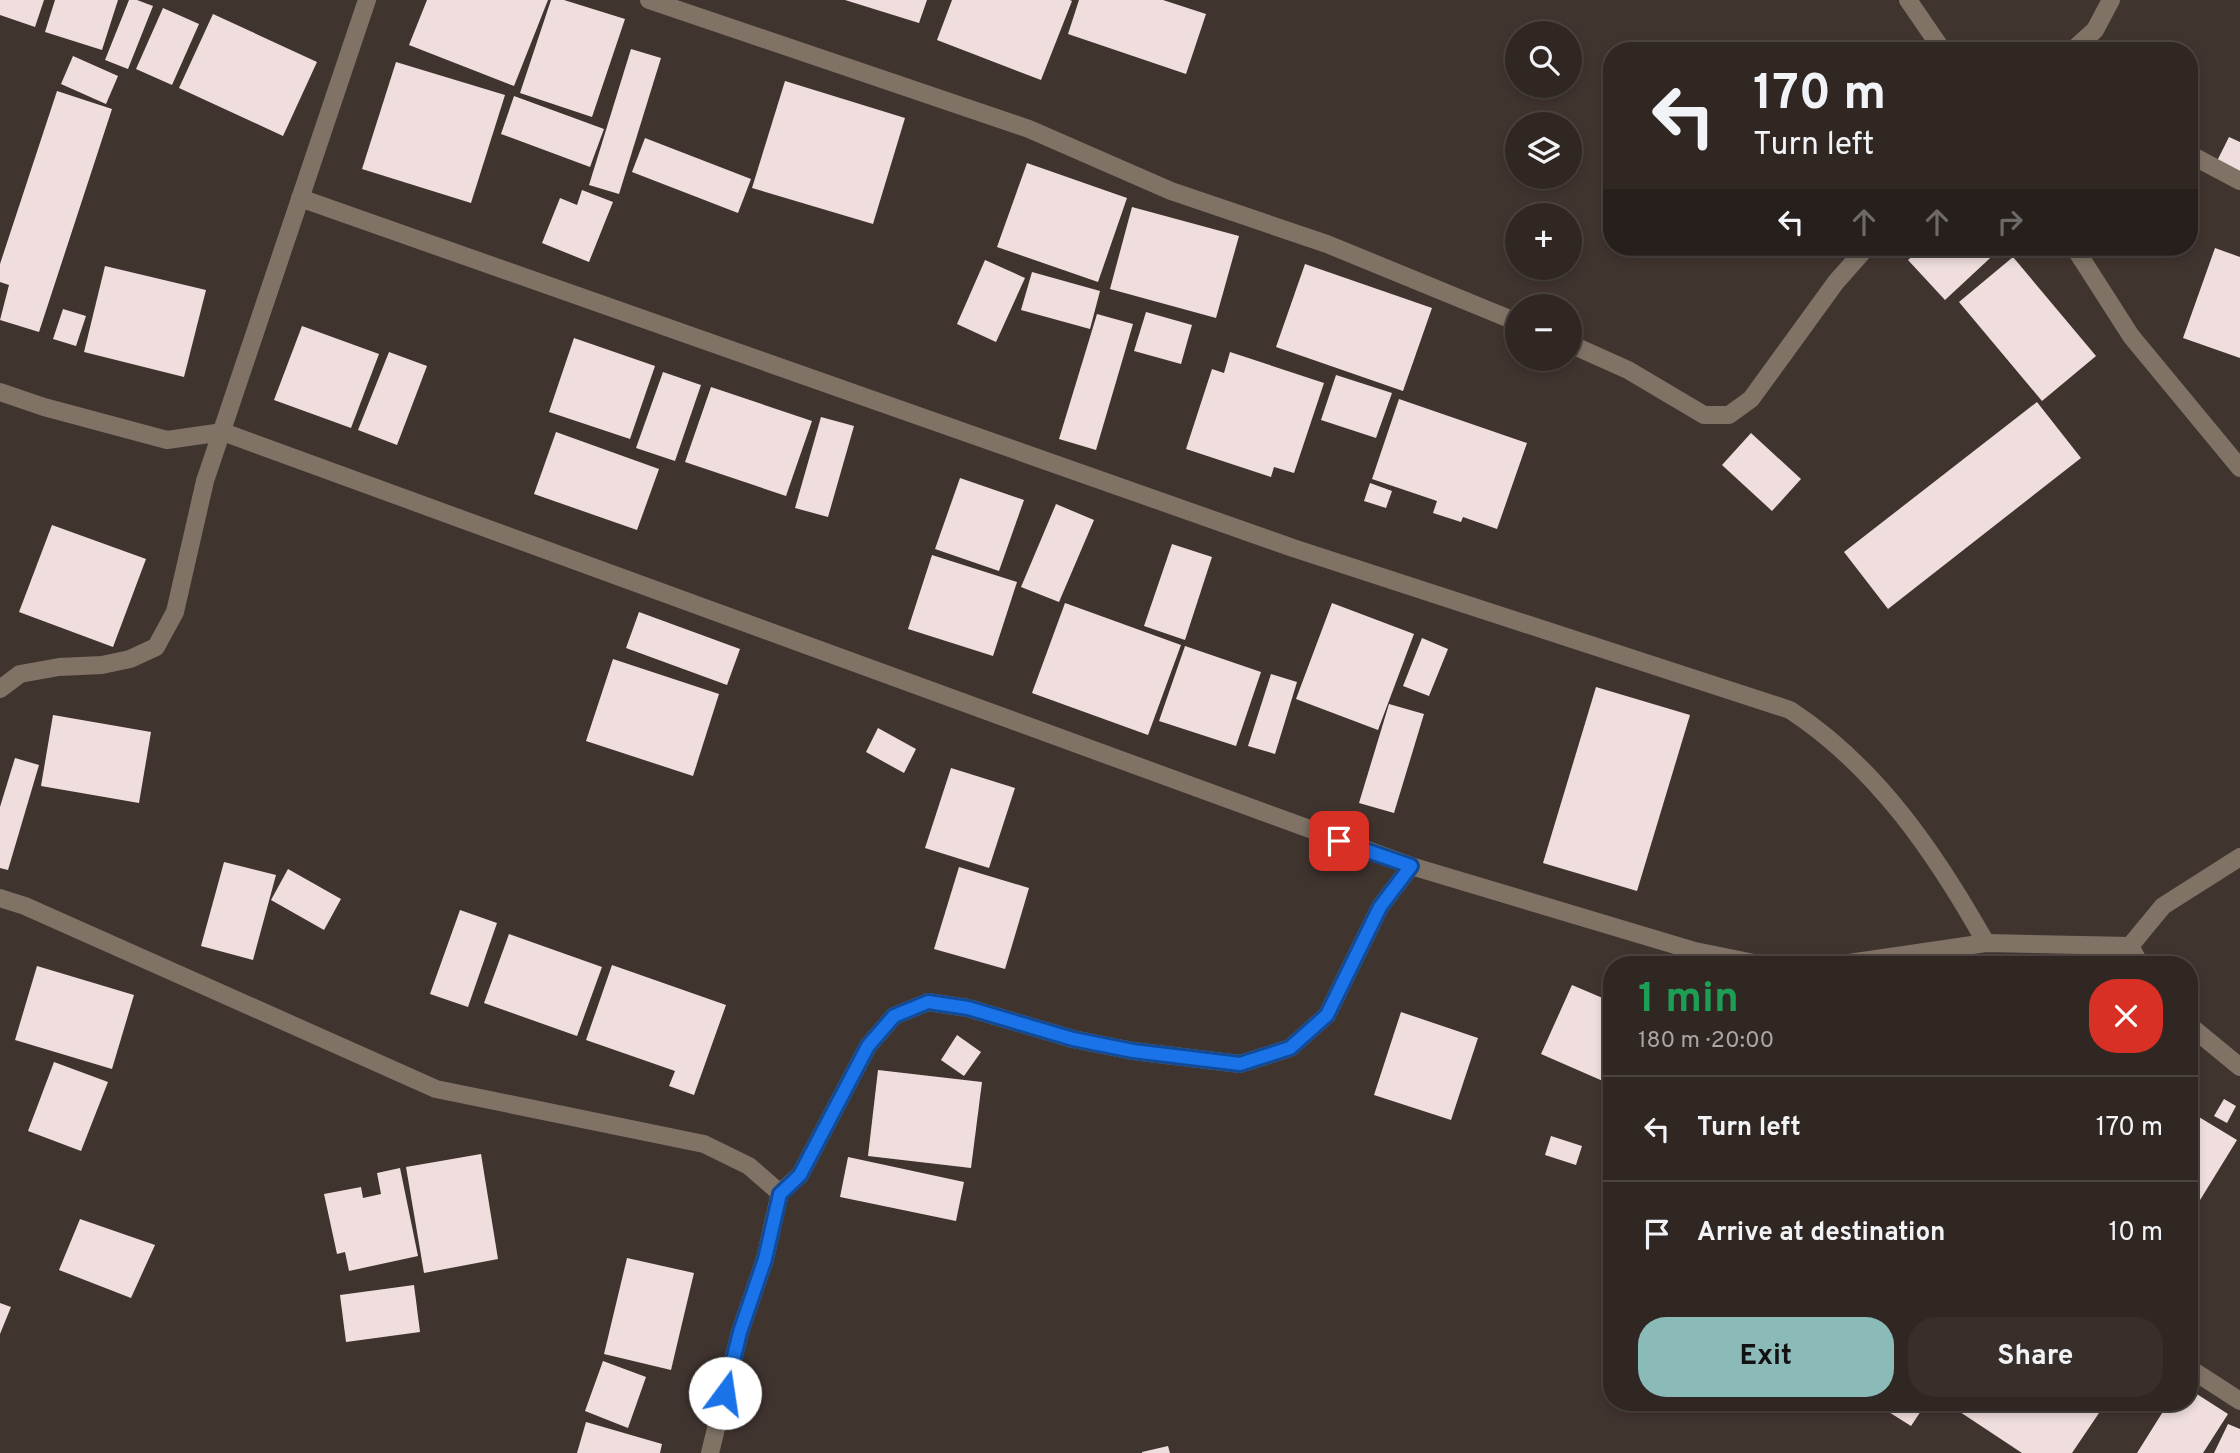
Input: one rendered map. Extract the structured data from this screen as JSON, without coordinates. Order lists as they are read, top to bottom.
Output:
{
  "page": {
    "map_buttons": ["+", "−"],
    "turn": ["170 m", "Turn left"],
    "heading": ["1 min", "180 m · 20:00"],
    "list": [
      {
        "name": "Turn left",
        "value": "170 m"
      },
      {
        "name": "Arrive at destination",
        "value": "10 m"
      }
    ],
    "buttons": ["Exit", "Share"]
  }
}
